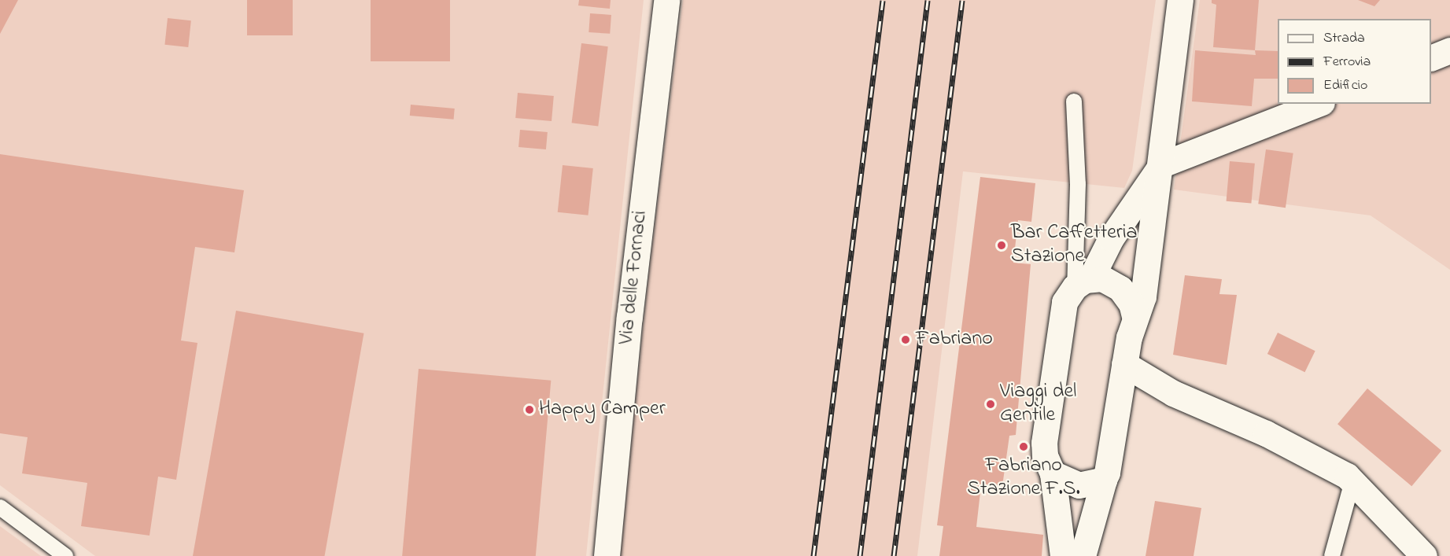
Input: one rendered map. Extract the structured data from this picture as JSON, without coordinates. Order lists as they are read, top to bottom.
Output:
{
  "streets": {
    "street": ["Via delle Fornaci"]
  },
  "places": [
    "Bar Caffetteria Stazione",
    "Fabriano",
    "Viaggi del Gentile",
    "Happy Camper",
    "Fabriano Stazione F.S."
  ],
  "legend": ["Strada", "Ferrovia", "Edificio"]
}
